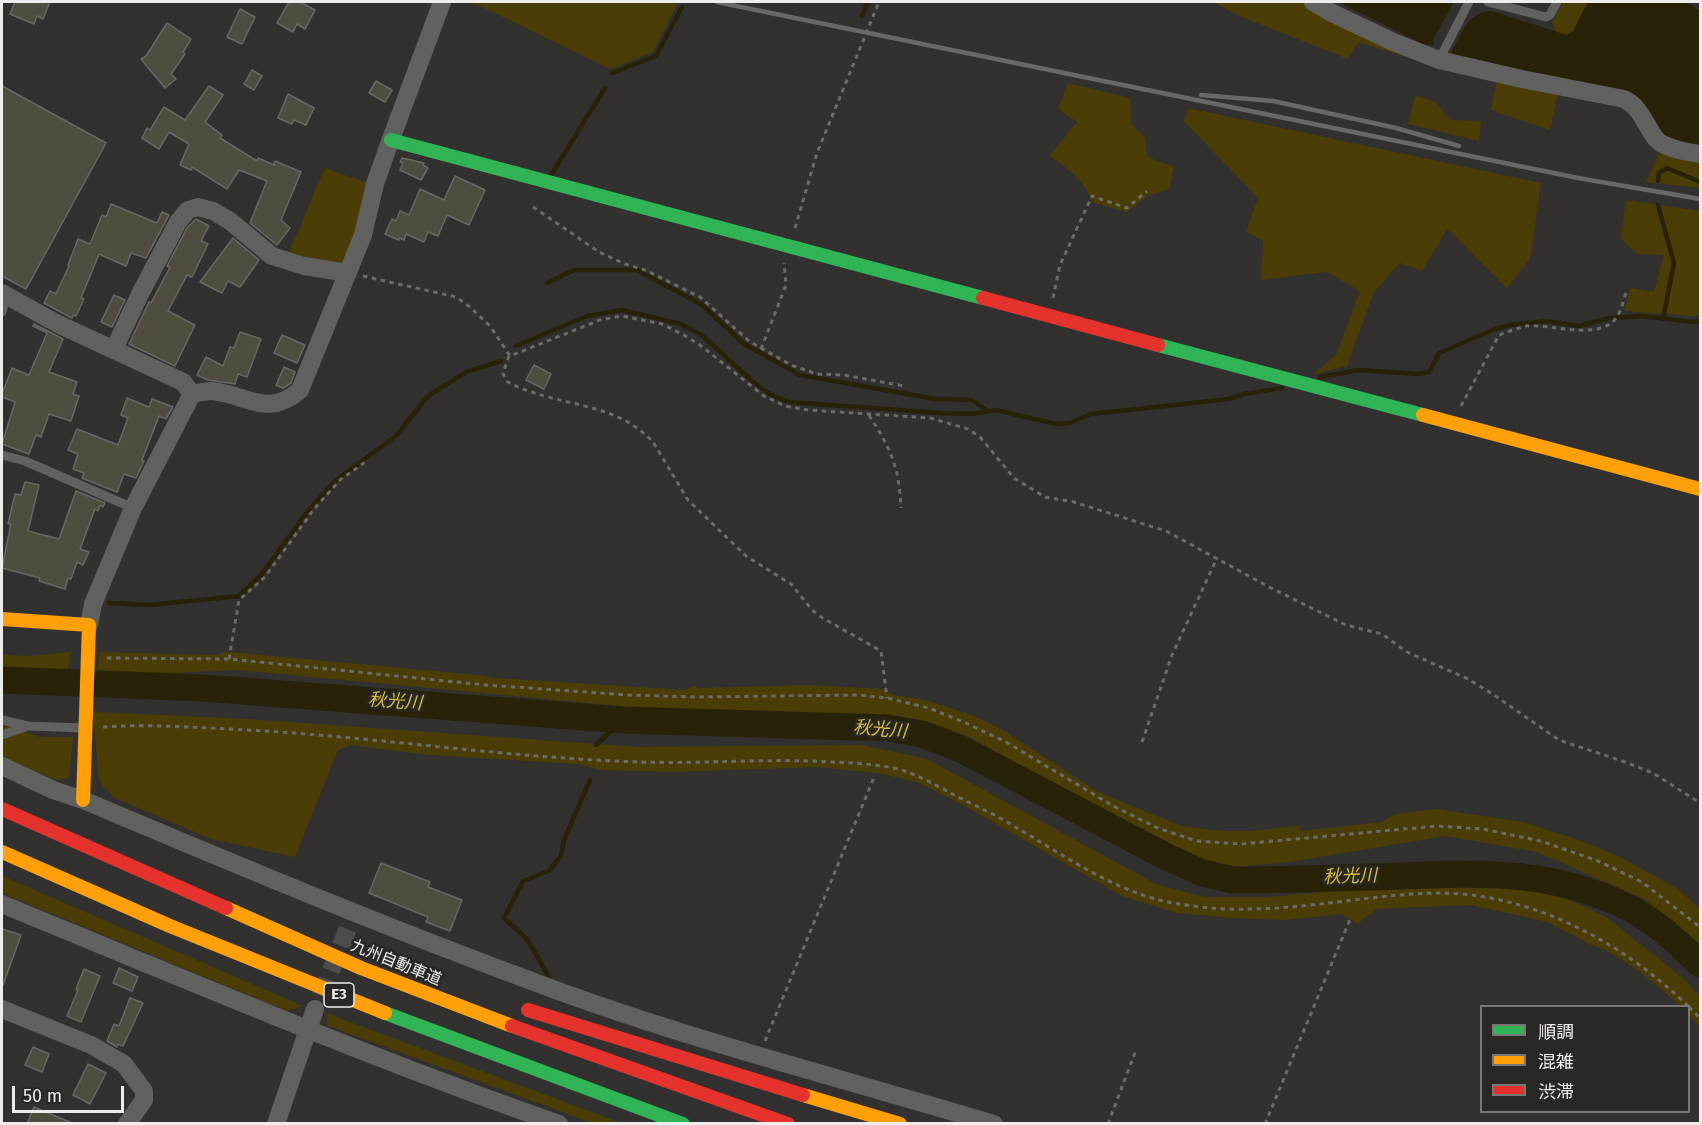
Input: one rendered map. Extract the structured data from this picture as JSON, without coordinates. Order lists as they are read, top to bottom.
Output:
{
  "streets": {
    "main road": ["九州自動車道", "E3"]
  },
  "water": ["秋光川"],
  "legend": ["順調", "混雑", "渋滞"],
  "scale_bar": "50 m"
}
